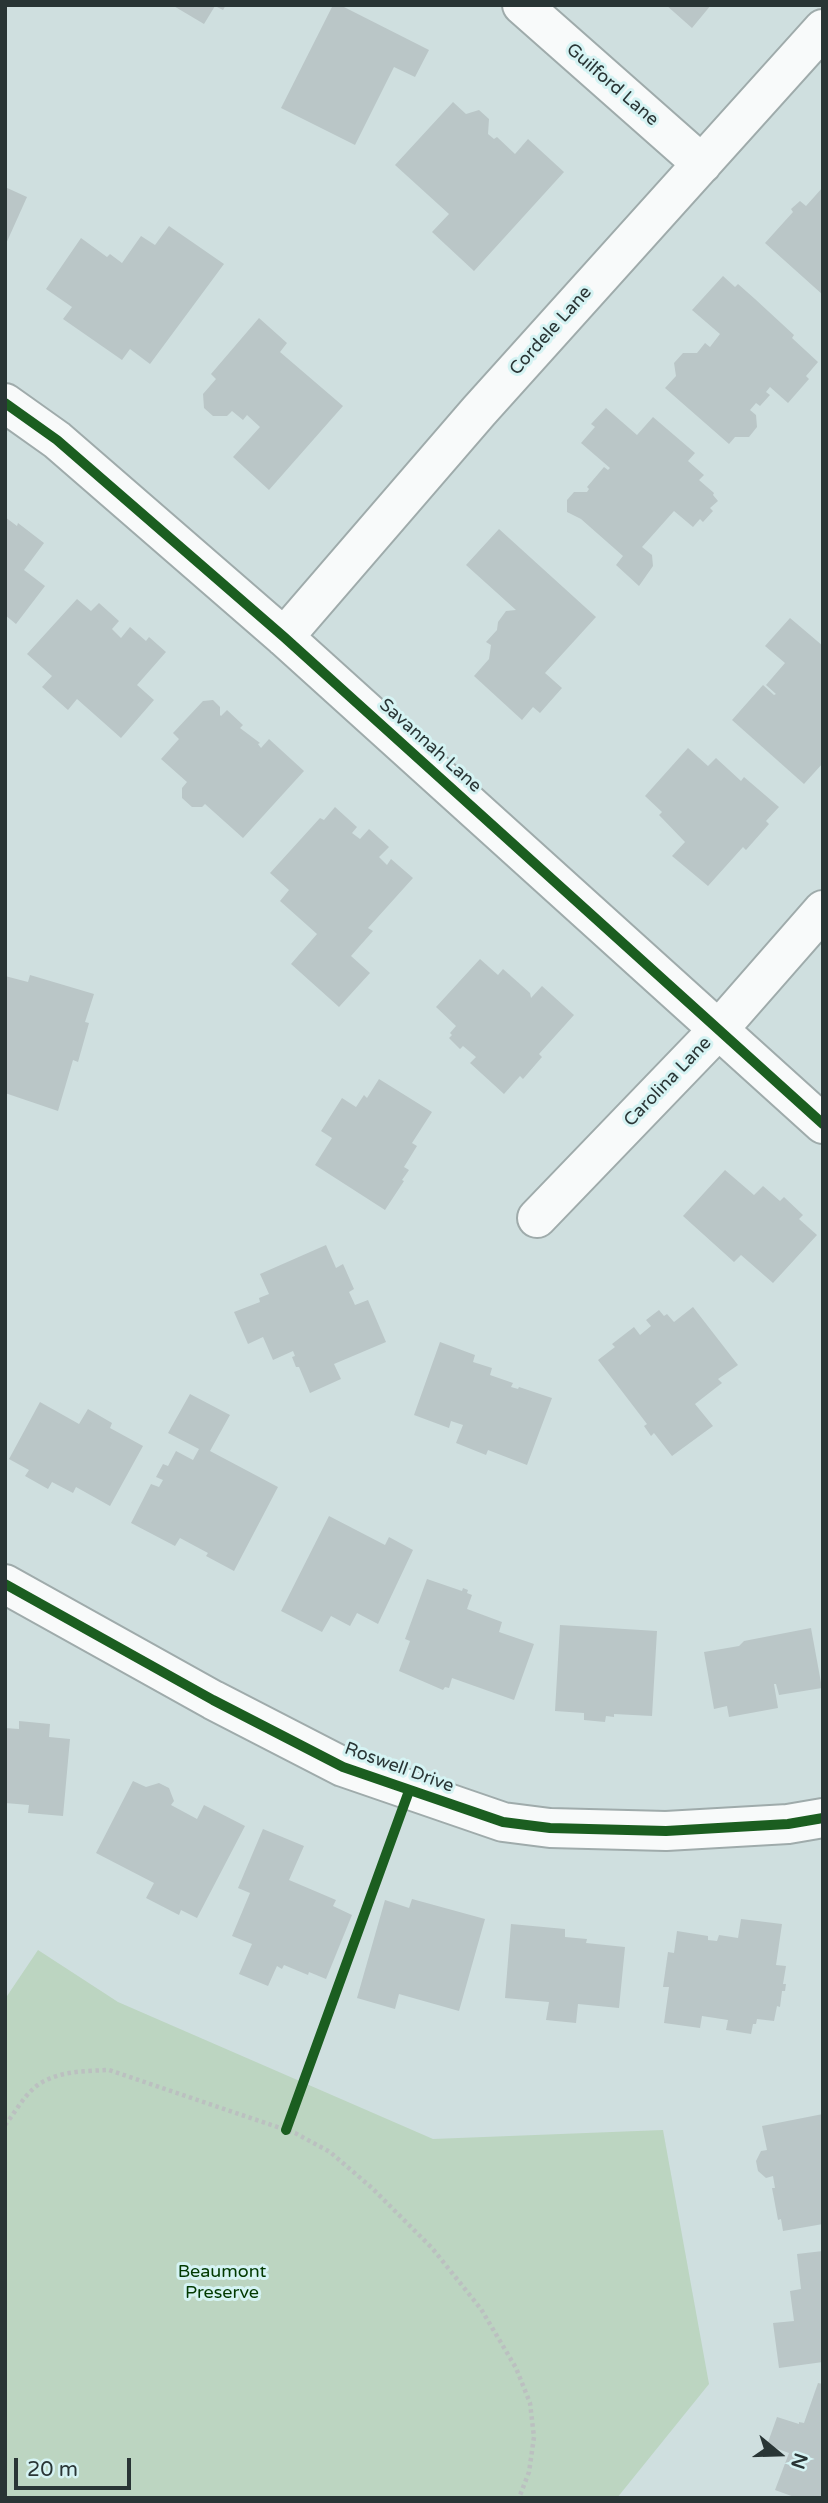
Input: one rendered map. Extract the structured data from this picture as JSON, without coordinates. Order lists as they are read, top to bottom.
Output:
{
  "streets": {
    "street": [
      "Guilford Lane",
      "Cordele Lane",
      "Savannah Lane",
      "Carolina Lane",
      "Roswell Drive"
    ]
  },
  "crossings": [
    ["Guilford Lane", "Cordele Lane"],
    ["Cordele Lane", "Savannah Lane"],
    ["Savannah Lane", "Carolina Lane"]
  ],
  "parks": ["Beaumont Preserve"],
  "scale_bar": "20 m",
  "north": "right"
}
